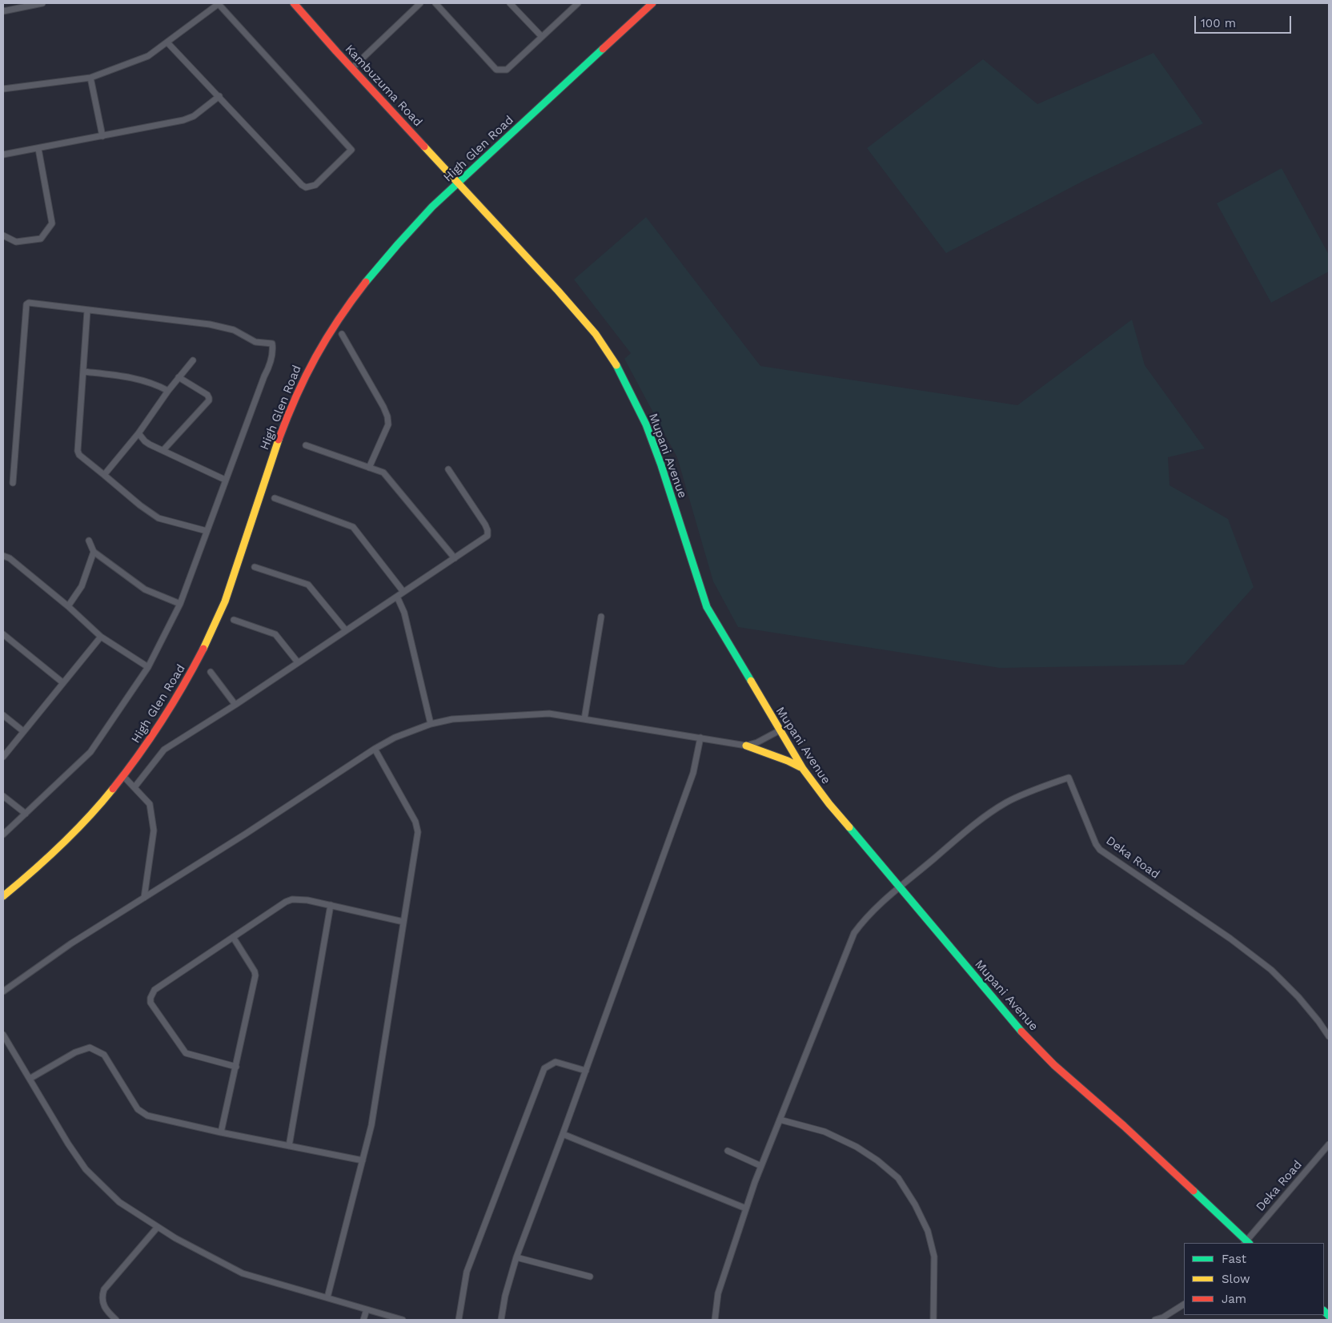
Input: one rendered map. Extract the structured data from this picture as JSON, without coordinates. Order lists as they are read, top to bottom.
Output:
{
  "streets": {
    "street": [
      "Kambuzuma Road",
      "High Glen Road",
      "Mupani Avenue",
      "Deka Road"
    ]
  },
  "crossings": [
    ["Kambuzuma Road", "High Glen Road"],
    ["Kambuzuma Road", "Mupani Avenue"],
    ["High Glen Road", "Mupani Avenue"],
    ["Mupani Avenue", "Deka Road"]
  ],
  "legend": ["Fast", "Slow", "Jam"],
  "scale_bar": "100 m"
}
